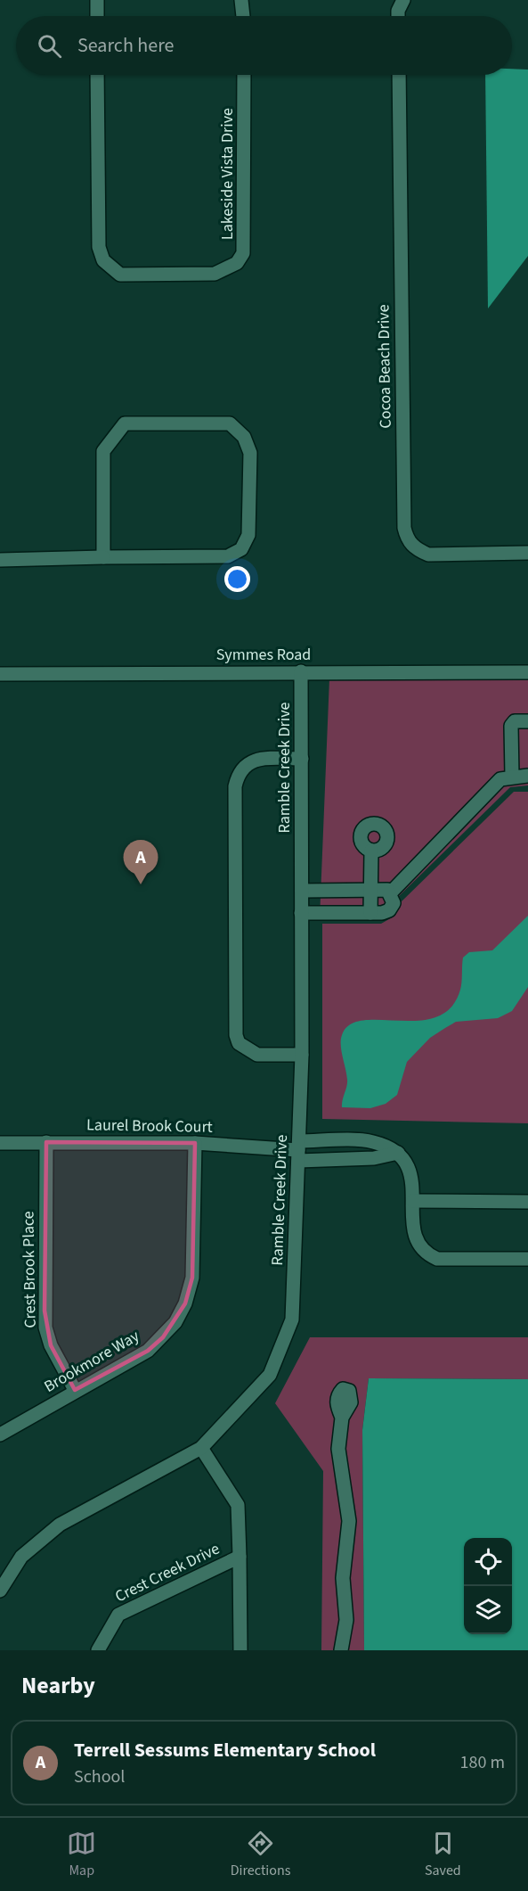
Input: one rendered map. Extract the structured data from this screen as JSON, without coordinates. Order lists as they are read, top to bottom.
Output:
{
  "streets": {
    "street": [
      "Lakeside Vista Drive",
      "Cocoa Beach Drive",
      "Symmes Road",
      "Ramble Creek Drive",
      "Laurel Brook Court",
      "Crest Brook Place",
      "Brookmore Way",
      "Crest Creek Drive"
    ]
  },
  "crossings": [
    ["Symmes Road", "Ramble Creek Drive"],
    ["Ramble Creek Drive", "Laurel Brook Court"],
    ["Ramble Creek Drive", "Crest Creek Drive"],
    ["Laurel Brook Court", "Crest Brook Place"],
    ["Laurel Brook Court", "Brookmore Way"],
    ["Crest Brook Place", "Brookmore Way"]
  ],
  "page": {
    "search": "Search here",
    "pins": "A",
    "heading": "Nearby",
    "list": [
      {
        "mark": "A",
        "name": "Terrell Sessums Elementary School",
        "note": "School",
        "value": "180 m"
      }
    ],
    "nav": ["Map", "Directions", "Saved"]
  }
}
